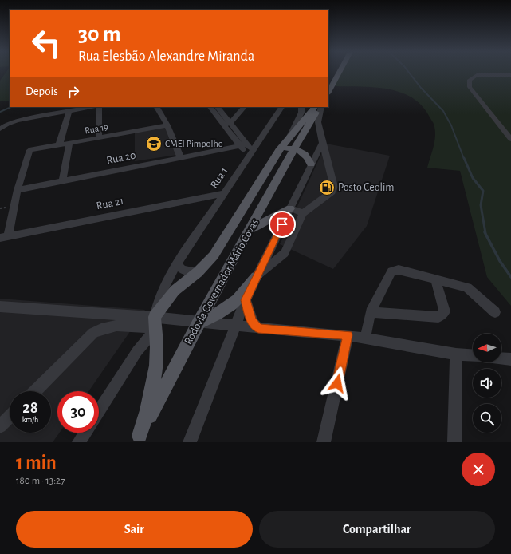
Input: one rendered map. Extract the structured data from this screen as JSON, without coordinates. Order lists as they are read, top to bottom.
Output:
{
  "streets": {
    "main road": ["Rodovia Governador Mário Covas"],
    "street": [
      "Rua 19",
      "Rua 20",
      "Rua 1",
      "Rua 21"
    ]
  },
  "crossings": [
    ["Rua 19", "Rua 20"],
    ["Rua 20", "Rua 1"],
    ["Rua 1", "Rua 21"]
  ],
  "places": {
    "school or university": ["CMEI Pimpolho"],
    "fuel station": ["Posto Ceolim"]
  },
  "north": "left",
  "page": {
    "turn": ["30 m", "Rua Elesbão Alexandre Miranda"],
    "then": "Depois",
    "speed": "28 km/h",
    "limit": "30",
    "heading": ["1 min", "180 m · 13:27"],
    "buttons": ["Sair", "Compartilhar"]
  }
}
